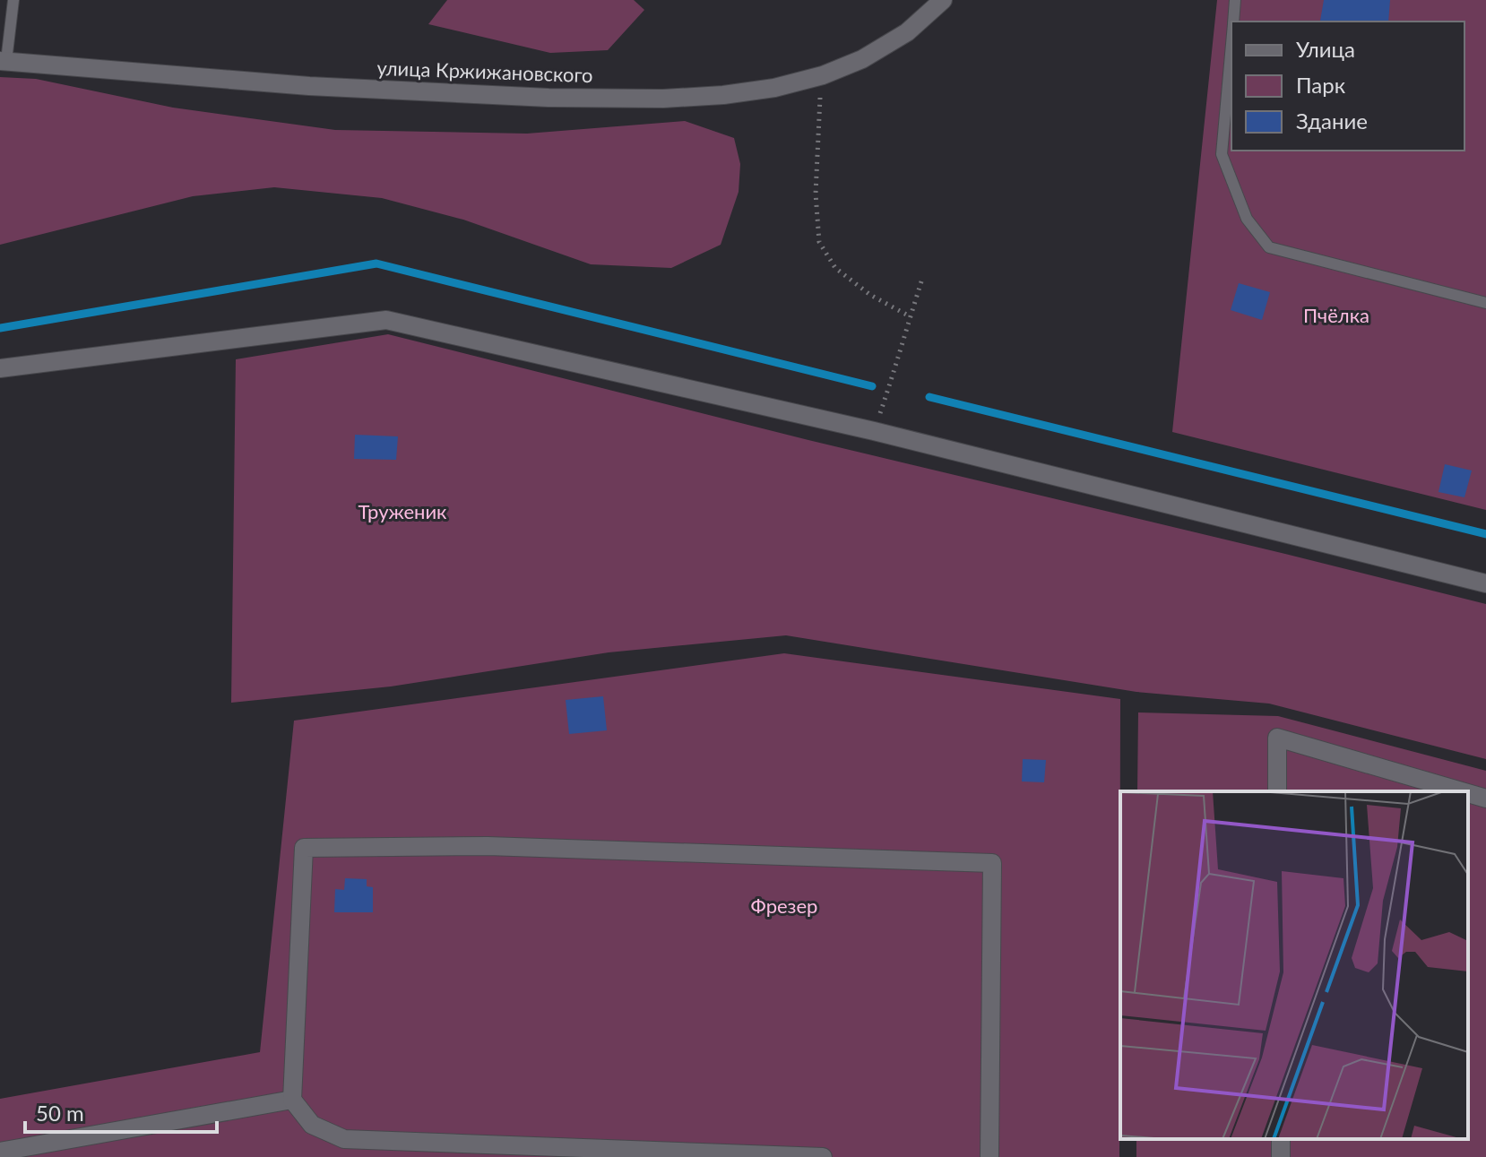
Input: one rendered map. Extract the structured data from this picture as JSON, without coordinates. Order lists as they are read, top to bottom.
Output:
{
  "streets": {
    "street": ["улица Кржижановского"]
  },
  "parks": ["Пчёлка", "Труженик", "Фрезер"],
  "legend": ["Улица", "Парк", "Здание"],
  "scale_bar": "50 m"
}
